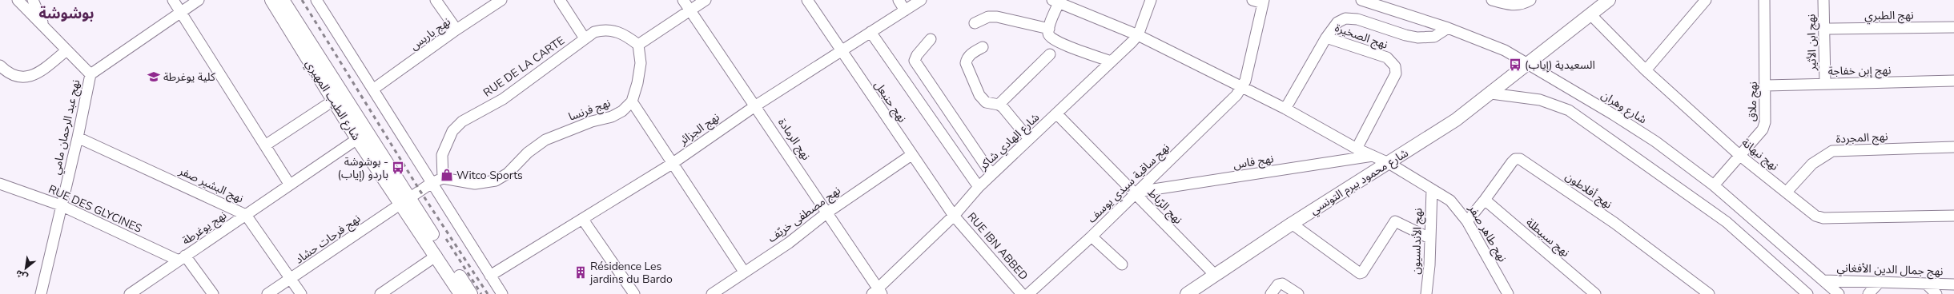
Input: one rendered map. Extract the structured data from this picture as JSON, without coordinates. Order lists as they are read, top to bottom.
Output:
{
  "streets": {
    "main road": ["شارع الطيب المهيري", "شارع محمود بيرم التونسي"],
    "street": [
      "نهج الطبري",
      "نهج باريس",
      "نهج الصخيرة",
      "نهج ابن الأثير",
      "RUE DE LA CARTE",
      "نهج إبن خفاجة",
      "نهج حنبعل",
      "نهج ملاق",
      "شارع وهران",
      "نهج فرنسا",
      "نهج عبد الرحمان مامي",
      "نهج الجزائر",
      "نهج المجردة",
      "نهج الرمادة",
      "شارع الهادي شاكر",
      "نهج نبهانة",
      "نهج فاس",
      "نهج ساقية سيدي يوسف",
      "نهج البشير صفر",
      "نهج أفلاطون",
      "نهج الرّباط",
      "RUE DES GLYCINES",
      "نهج مصطفى خريّف",
      "نهج يوغرطة",
      "نهج طاهر صفر",
      "نهج سبيطلة",
      "نهج فرحات حشاد",
      "نهج الأندلسيون",
      "RUE IBN ABBED",
      "نهج جمال الدين الأفغاني"
    ]
  },
  "crossings": [
    ["نهج الطبري", "نهج ابن الأثير"],
    ["نهج الصخيرة", "نهج طاهر صفر"],
    ["نهج ابن الأثير", "نهج إبن خفاجة"],
    ["RUE DE LA CARTE", "نهج فرنسا"],
    ["نهج إبن خفاجة", "نهج ملاق"],
    ["شارع الطيب المهيري", "نهج يوغرطة"],
    ["شارع الطيب المهيري", "نهج فرحات حشاد"],
    ["نهج حنبعل", "نهج الجزائر"],
    ["نهج حنبعل", "شارع الهادي شاكر"],
    ["نهج حنبعل", "نهج مصطفى خريّف"],
    ["نهج حنبعل", "RUE IBN ABBED"],
    ["نهج ملاق", "شارع وهران"],
    ["نهج ملاق", "نهج نبهانة"],
    ["شارع وهران", "شارع محمود بيرم التونسي"],
    ["شارع وهران", "نهج جمال الدين الأفغاني"],
    ["نهج عبد الرحمان مامي", "نهج البشير صفر"],
    ["نهج عبد الرحمان مامي", "RUE DES GLYCINES"],
    ["نهج الجزائر", "نهج الرمادة"],
    ["نهج المجردة", "نهج نبهانة"],
    ["نهج الرمادة", "شارع الهادي شاكر"],
    ["نهج الرمادة", "نهج مصطفى خريّف"],
    ["شارع الهادي شاكر", "نهج الرّباط"],
    ["شارع الهادي شاكر", "نهج طاهر صفر"],
    ["شارع الهادي شاكر", "RUE IBN ABBED"],
    ["نهج نبهانة", "شارع محمود بيرم التونسي"],
    ["نهج فاس", "نهج ساقية سيدي يوسف"],
    ["نهج فاس", "نهج الرّباط"],
    ["نهج فاس", "نهج طاهر صفر"],
    ["شارع محمود بيرم التونسي", "نهج الرّباط"],
    ["شارع محمود بيرم التونسي", "نهج طاهر صفر"],
    ["نهج ساقية سيدي يوسف", "نهج الرّباط"],
    ["نهج ساقية سيدي يوسف", "نهج طاهر صفر"],
    ["نهج البشير صفر", "نهج يوغرطة"],
    ["نهج البشير صفر", "نهج فرحات حشاد"],
    ["نهج أفلاطون", "نهج طاهر صفر"],
    ["نهج أفلاطون", "نهج سبيطلة"],
    ["RUE DES GLYCINES", "نهج يوغرطة"],
    ["نهج طاهر صفر", "نهج الأندلسيون"]
  ],
  "districts": ["بوشوشة"],
  "places": {
    "bus stop": ["السعيدية (إياب)", "بوشوشة - باردو (إياب)"],
    "school or university": ["كلية يوغرطة"],
    "shop": ["Witco Sports"],
    "building": ["Résidence Les jardins du Bardo"]
  },
  "north": "bottom left"
}
